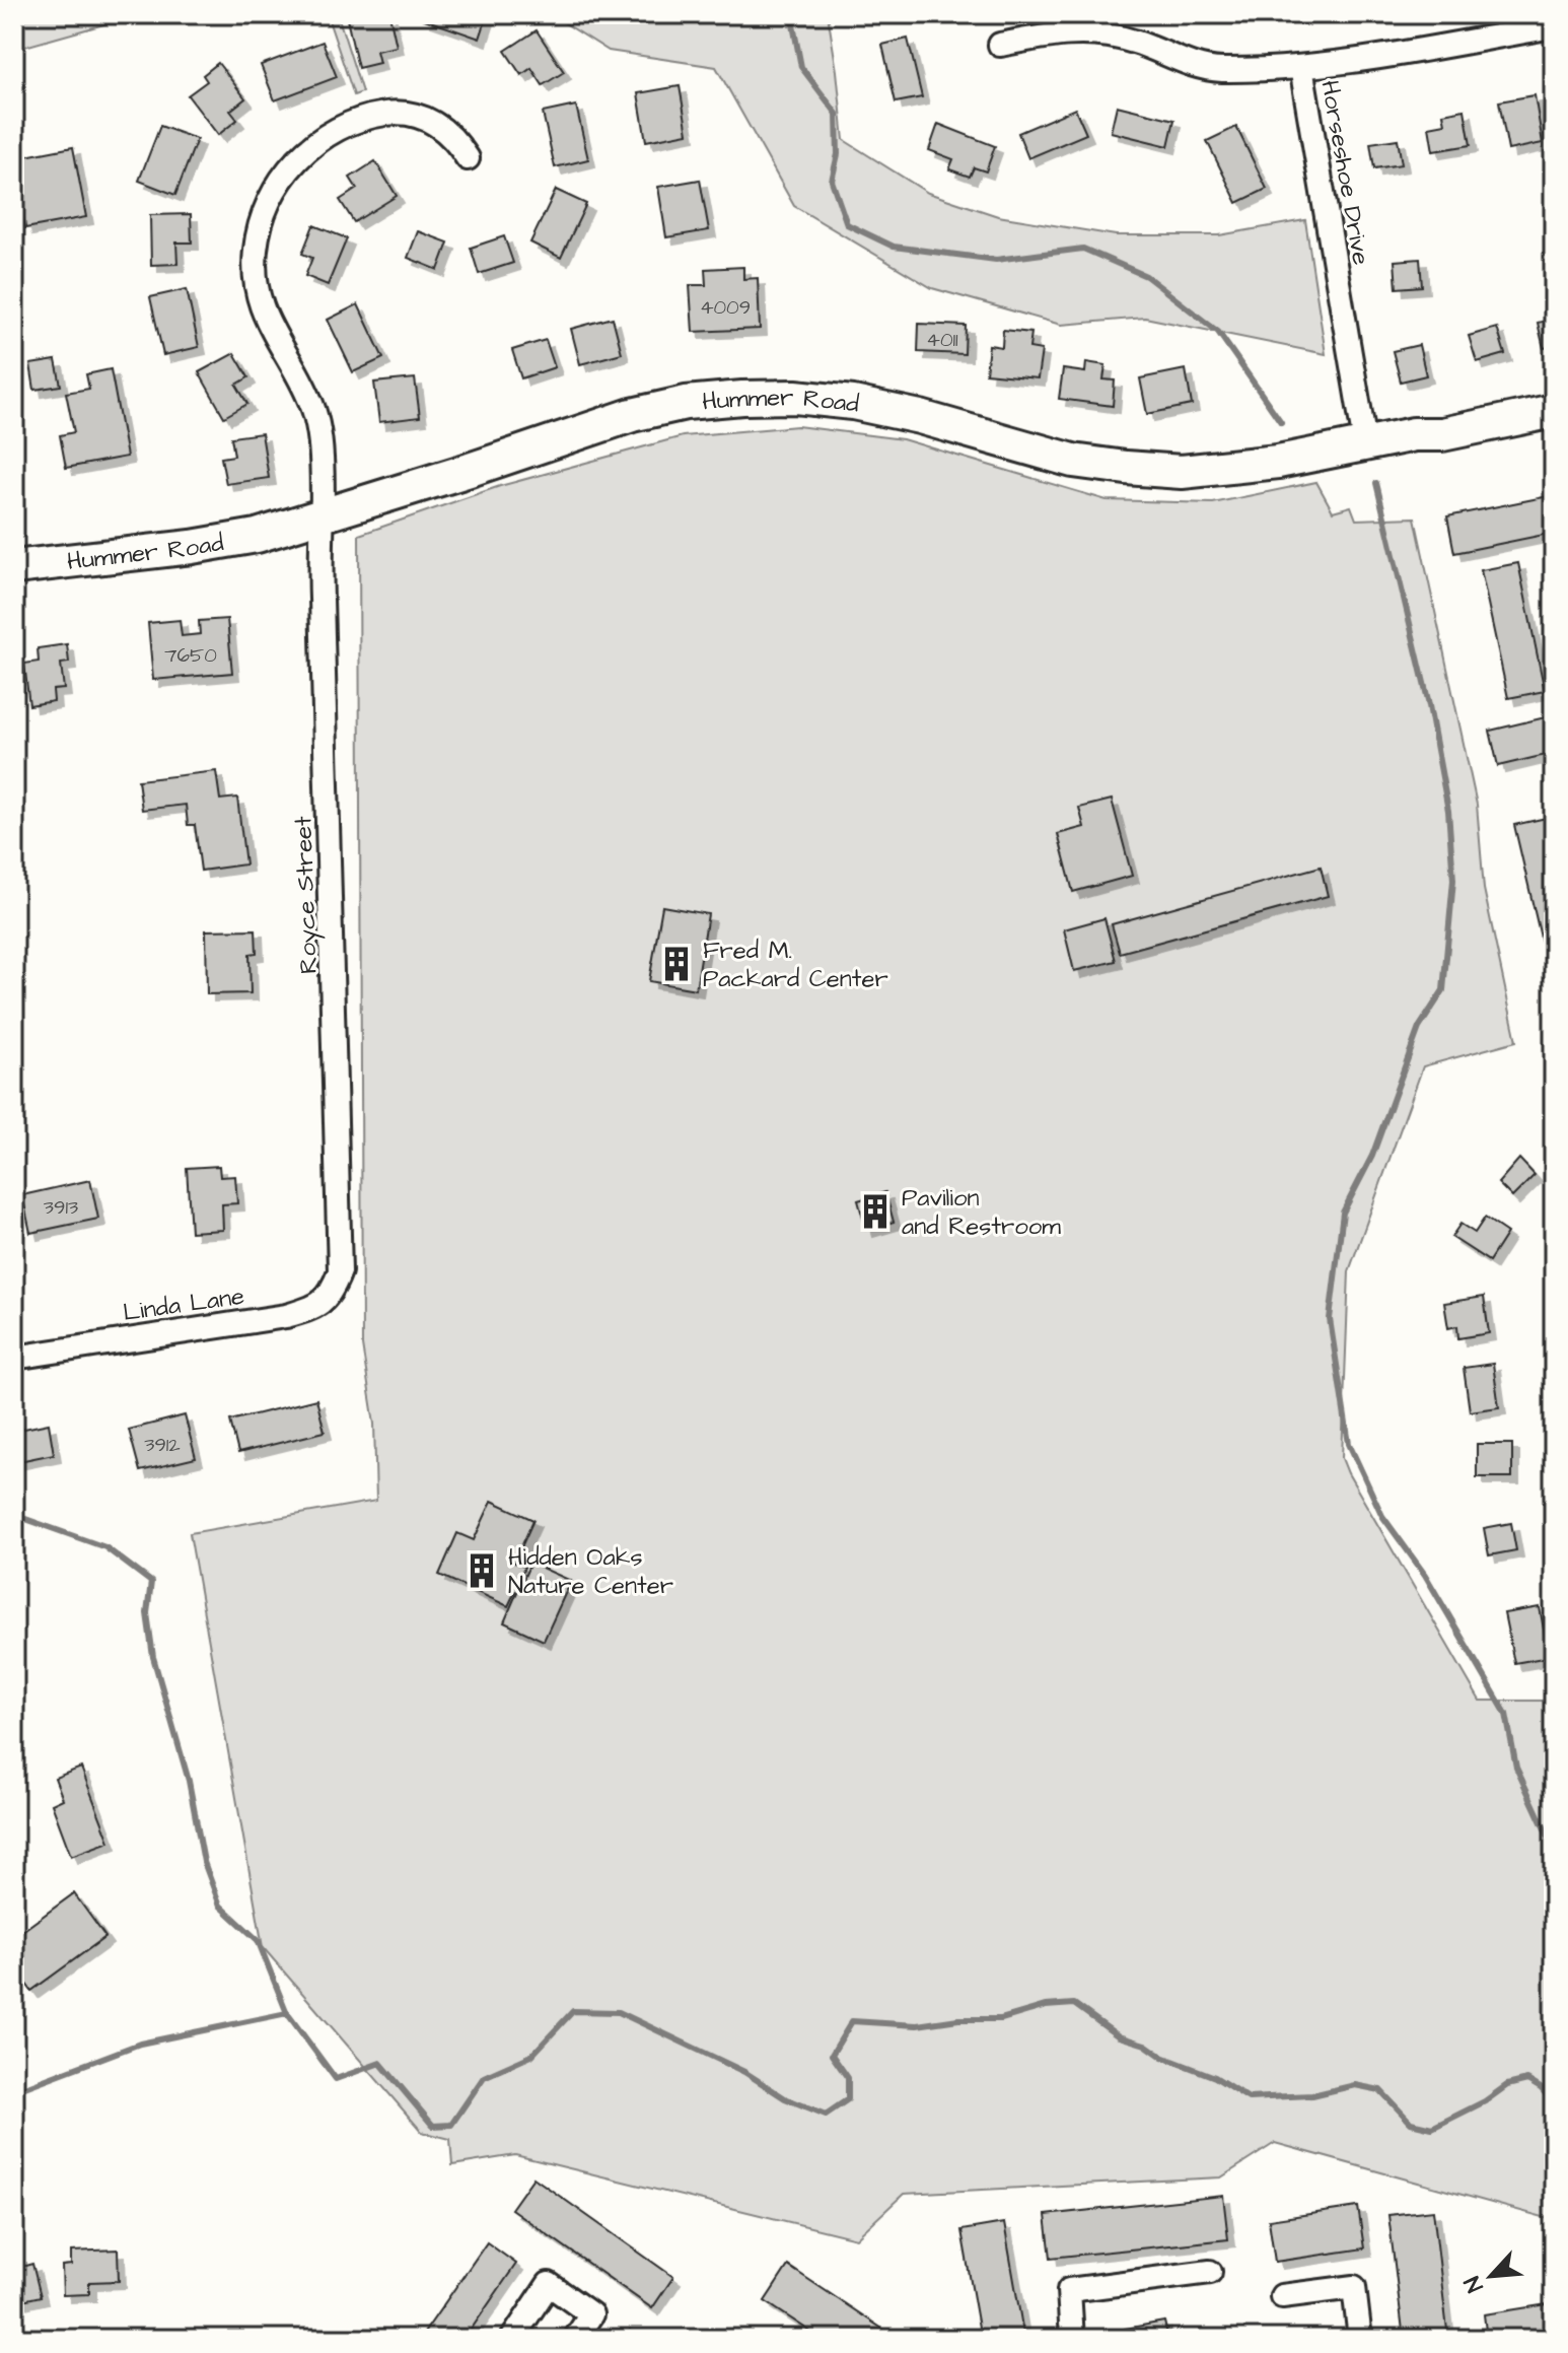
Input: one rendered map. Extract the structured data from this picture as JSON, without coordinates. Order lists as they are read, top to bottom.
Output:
{
  "streets": {
    "main road": ["Hummer Road"],
    "street": ["Horseshoe Drive", "Royce Street", "Linda Lane"]
  },
  "crossings": [
    ["Horseshoe Drive", "Hummer Road"],
    ["Hummer Road", "Royce Street"],
    ["Royce Street", "Linda Lane"]
  ],
  "places": {
    "building": ["Fred M. Packard Center", "Pavilion and Restroom", "Hidden Oaks Nature Center"]
  },
  "house_numbers": [
    "4009",
    "4011",
    "7650",
    "3913",
    "3912"
  ],
  "north": "bottom left"
}
